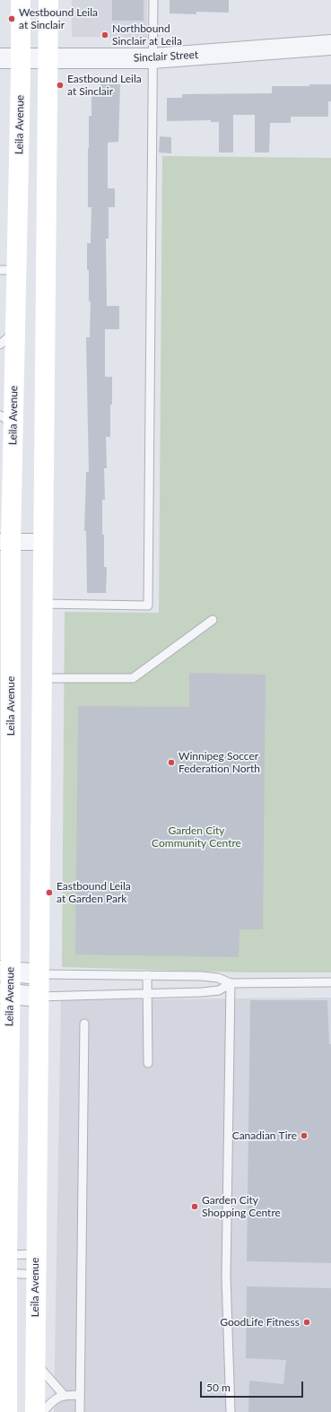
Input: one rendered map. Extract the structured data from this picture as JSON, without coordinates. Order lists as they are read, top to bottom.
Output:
{
  "streets": {
    "main road": ["Leila Avenue"],
    "street": ["Sinclair Street"]
  },
  "crossings": [
    ["Sinclair Street", "Leila Avenue"]
  ],
  "parks": ["Garden City Community Centre"],
  "places": [
    "Westbound Leila at Sinclair",
    "Northbound Sinclair at Leila",
    "Eastbound Leila at Sinclair",
    "Winnipeg Soccer Federation North",
    "Eastbound Leila at Garden Park",
    "Canadian Tire",
    "Garden City Shopping Centre",
    "GoodLife Fitness"
  ],
  "scale_bar": "50 m"
}
